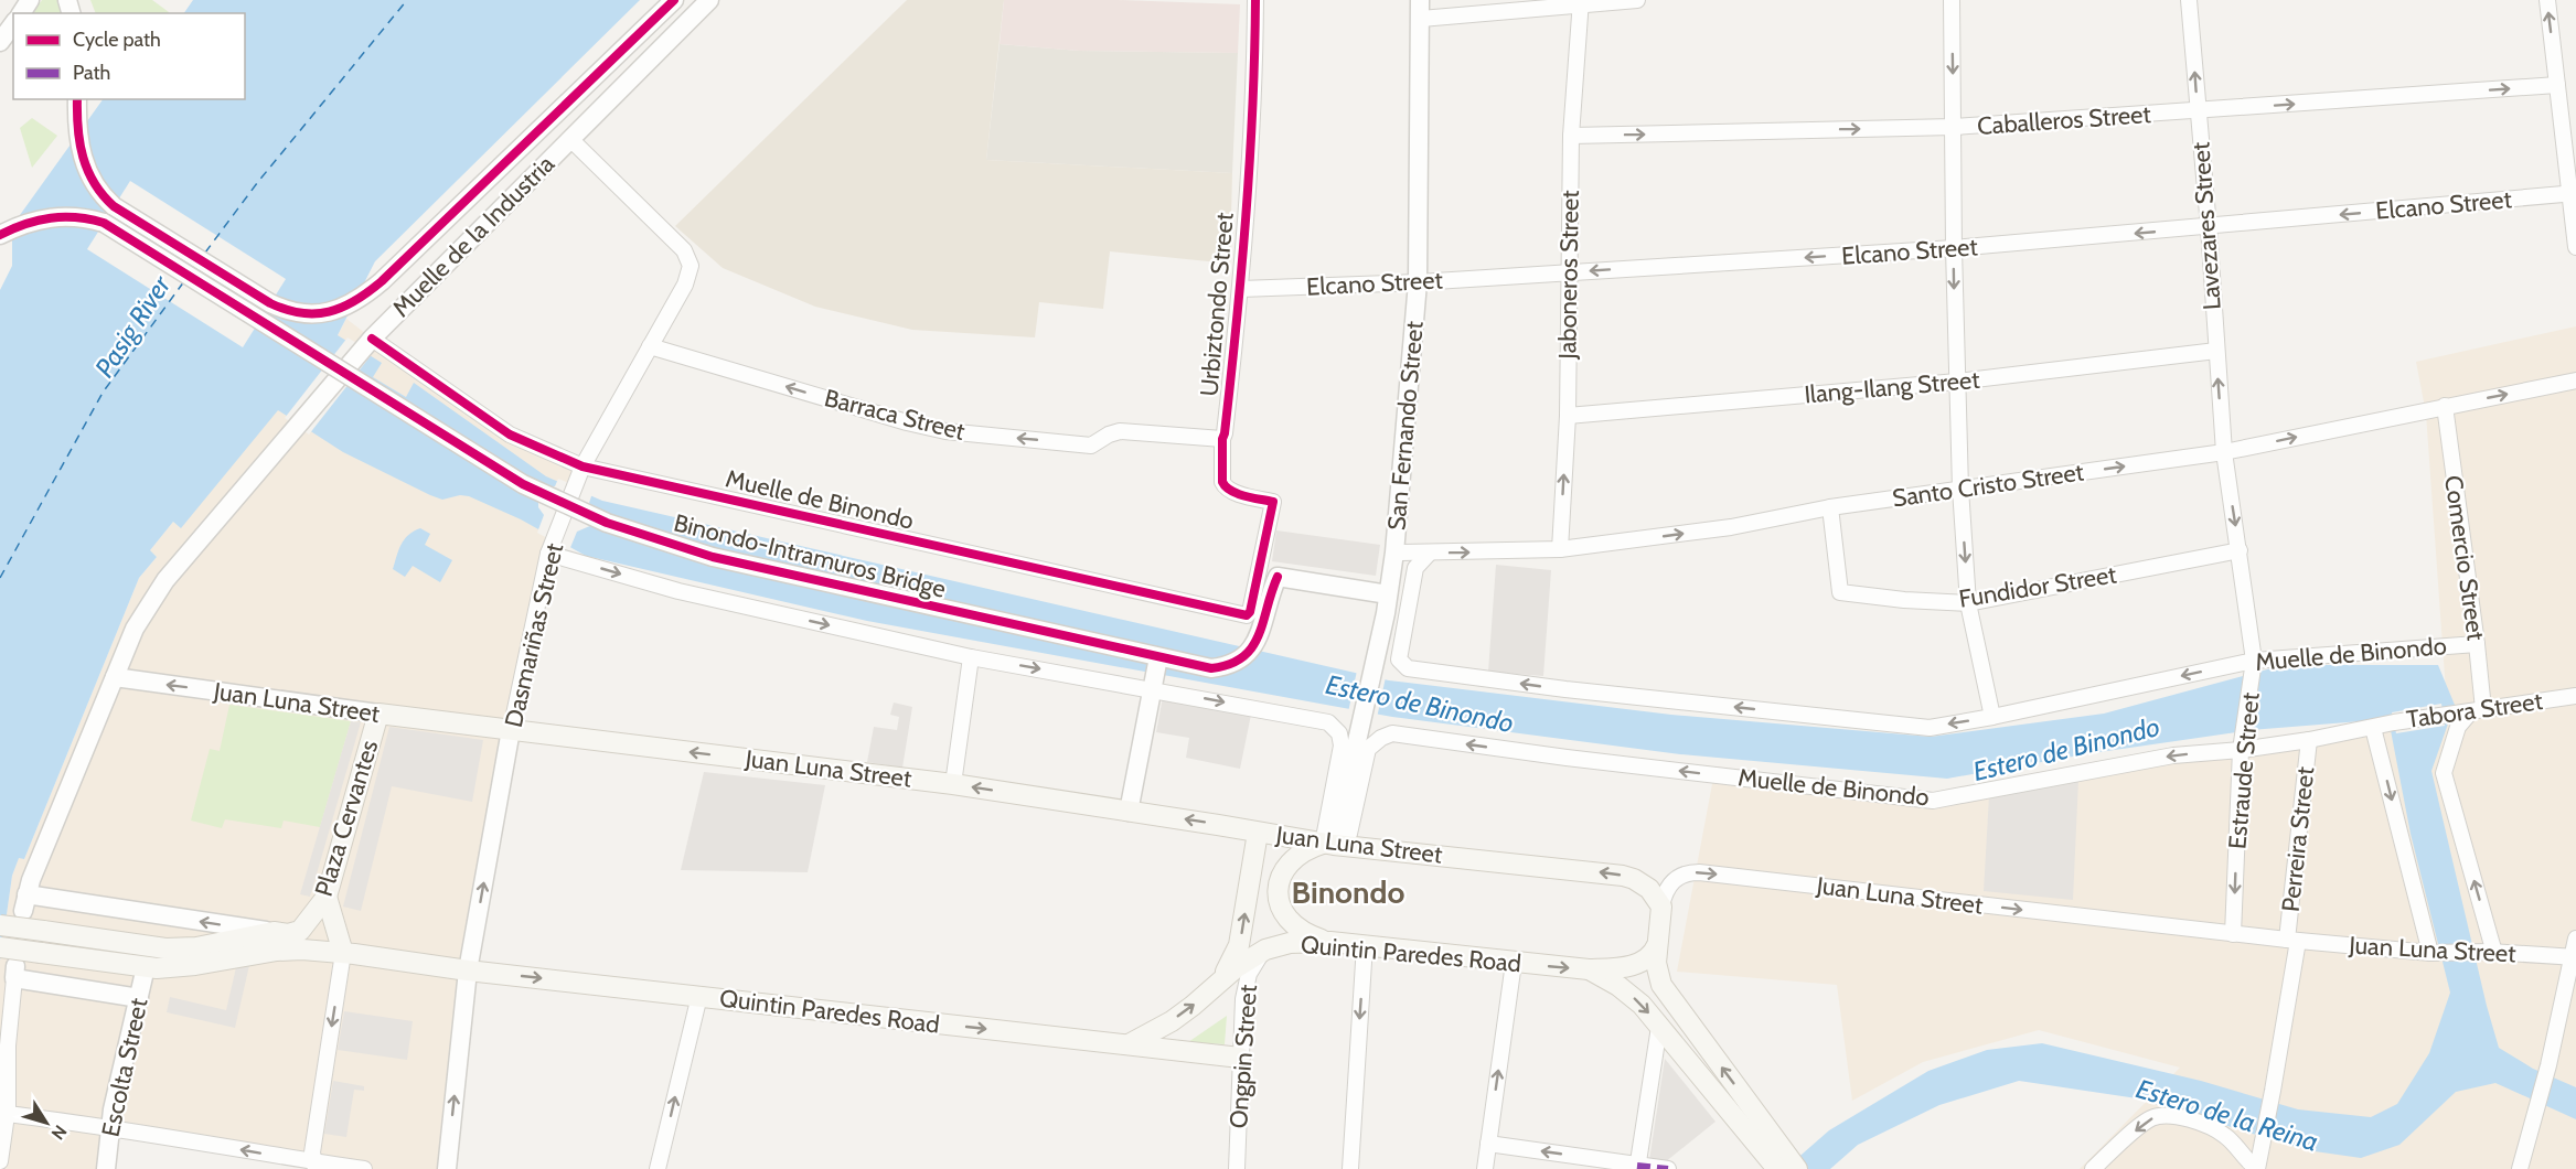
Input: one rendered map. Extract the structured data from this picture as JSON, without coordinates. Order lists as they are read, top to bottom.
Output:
{
  "streets": {
    "main road": ["Juan Luna Street", "Plaza Cervantes", "Quintin Paredes Road"],
    "street": [
      "Caballeros Street",
      "Elcano Street",
      "Lavezares Street",
      "Muelle de la Industria",
      "Jaboneros Street",
      "Urbiztondo Street",
      "Ilang-Ilang Street",
      "Barraca Street",
      "San Fernando Street",
      "Santo Cristo Street",
      "Muelle de Binondo",
      "Binondo-Intramuros Bridge",
      "Comercio Street",
      "Fundidor Street",
      "Dasmariñas Street",
      "Tabora Street",
      "Estraude Street",
      "Perreira Street",
      "Ongpin Street",
      "Escolta Street"
    ]
  },
  "crossings": [
    ["Caballeros Street", "Lavezares Street"],
    ["Caballeros Street", "Jaboneros Street"],
    ["Elcano Street", "Lavezares Street"],
    ["Elcano Street", "Jaboneros Street"],
    ["Elcano Street", "Urbiztondo Street"],
    ["Elcano Street", "San Fernando Street"],
    ["Lavezares Street", "Ilang-Ilang Street"],
    ["Lavezares Street", "Santo Cristo Street"],
    ["Lavezares Street", "Estraude Street"],
    ["Muelle de la Industria", "Muelle de Binondo"],
    ["Muelle de la Industria", "Dasmariñas Street"],
    ["Muelle de la Industria", "Juan Luna Street"],
    ["Muelle de la Industria", "Plaza Cervantes"],
    ["Jaboneros Street", "Ilang-Ilang Street"],
    ["Jaboneros Street", "Santo Cristo Street"],
    ["Urbiztondo Street", "Barraca Street"],
    ["Urbiztondo Street", "Muelle de Binondo"],
    ["Barraca Street", "Dasmariñas Street"],
    ["San Fernando Street", "Santo Cristo Street"],
    ["San Fernando Street", "Muelle de Binondo"],
    ["San Fernando Street", "Juan Luna Street"],
    ["Santo Cristo Street", "Muelle de Binondo"],
    ["Santo Cristo Street", "Comercio Street"],
    ["Santo Cristo Street", "Fundidor Street"],
    ["Santo Cristo Street", "Estraude Street"],
    ["Muelle de Binondo", "Comercio Street"],
    ["Muelle de Binondo", "Dasmariñas Street"],
    ["Muelle de Binondo", "Juan Luna Street"],
    ["Muelle de Binondo", "Tabora Street"],
    ["Muelle de Binondo", "Estraude Street"],
    ["Muelle de Binondo", "Perreira Street"],
    ["Comercio Street", "Tabora Street"],
    ["Fundidor Street", "Estraude Street"],
    ["Dasmariñas Street", "Juan Luna Street"],
    ["Dasmariñas Street", "Quintin Paredes Road"],
    ["Juan Luna Street", "Estraude Street"],
    ["Juan Luna Street", "Plaza Cervantes"],
    ["Juan Luna Street", "Perreira Street"],
    ["Quintin Paredes Road", "Ongpin Street"],
    ["Quintin Paredes Road", "Escolta Street"]
  ],
  "one_way": [
    "Caballeros Street",
    "Elcano Street",
    "Lavezares Street",
    "Barraca Street",
    "Santo Cristo Street",
    "Muelle de Binondo",
    "Estraude Street",
    "Quintin Paredes Road"
  ],
  "districts": ["Binondo"],
  "water": ["Pasig River", "Estero de Binondo", "Estero de la Reina"],
  "legend": ["Cycle path", "Path"],
  "north": "bottom right"
}
